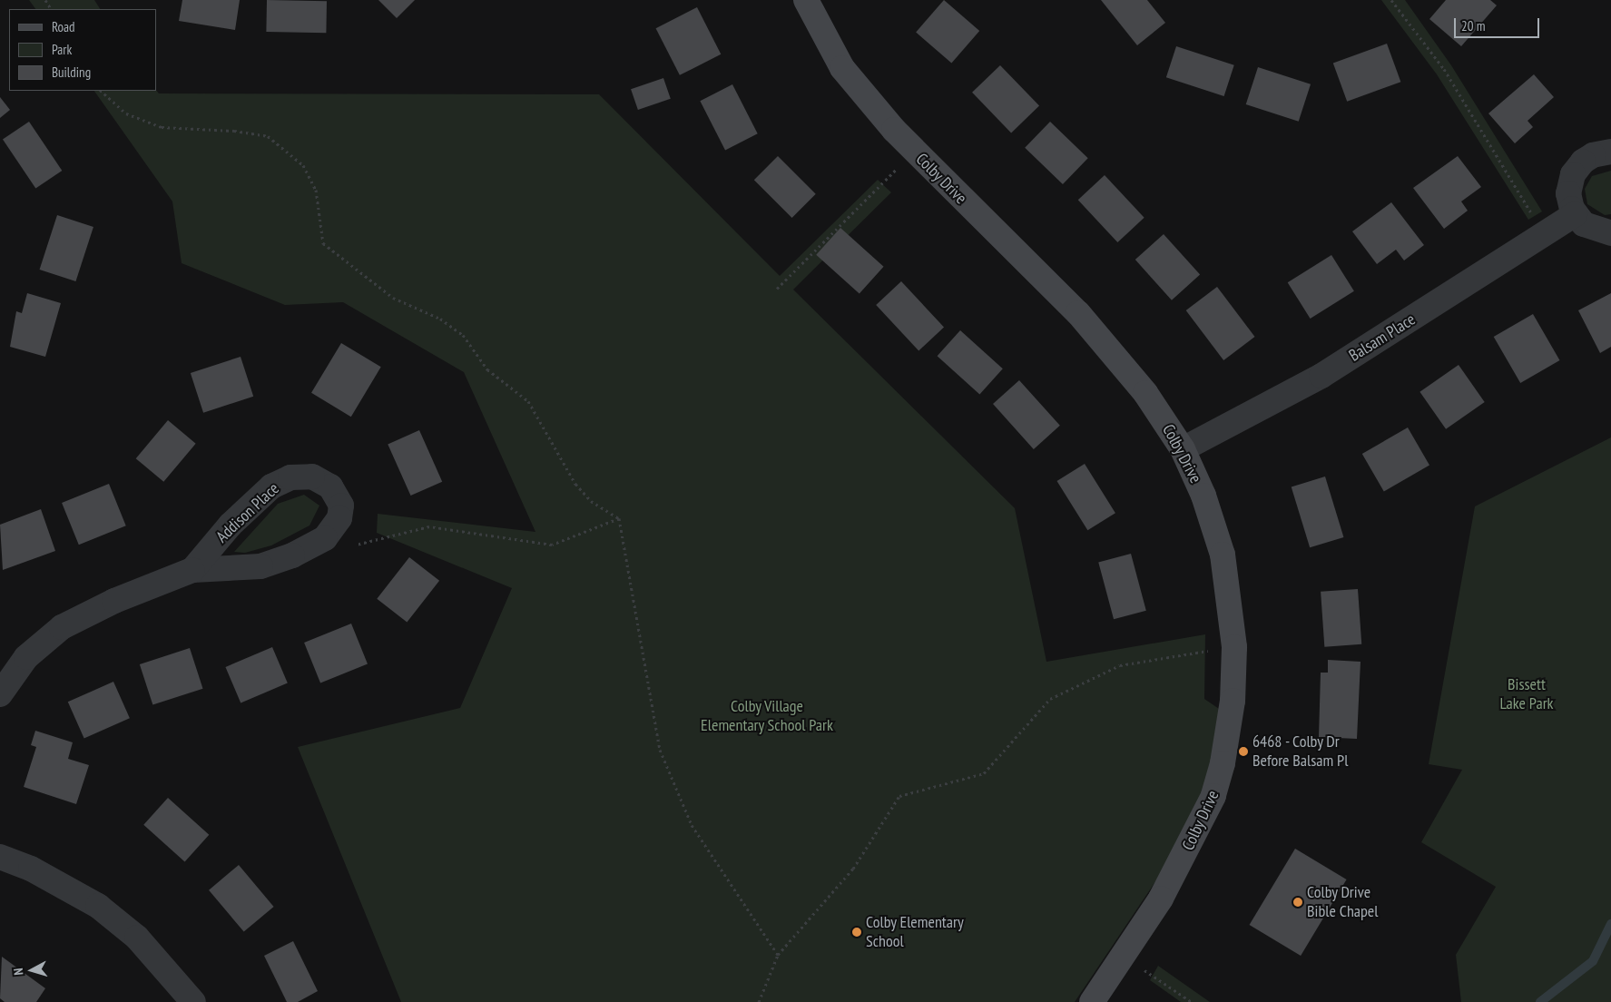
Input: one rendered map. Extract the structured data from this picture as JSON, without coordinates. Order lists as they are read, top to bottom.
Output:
{
  "streets": {
    "street": ["Colby Drive", "Balsam Place", "Addison Place"]
  },
  "crossings": [
    ["Colby Drive", "Balsam Place"]
  ],
  "parks": ["Bissett Lake Park", "Colby Village Elementary School Park"],
  "places": ["6468 - Colby Dr Before Balsam Pl", "Colby Drive Bible Chapel", "Colby Elementary School"],
  "legend": ["Road", "Park", "Building"],
  "scale_bar": "20 m",
  "north": "left"
}
